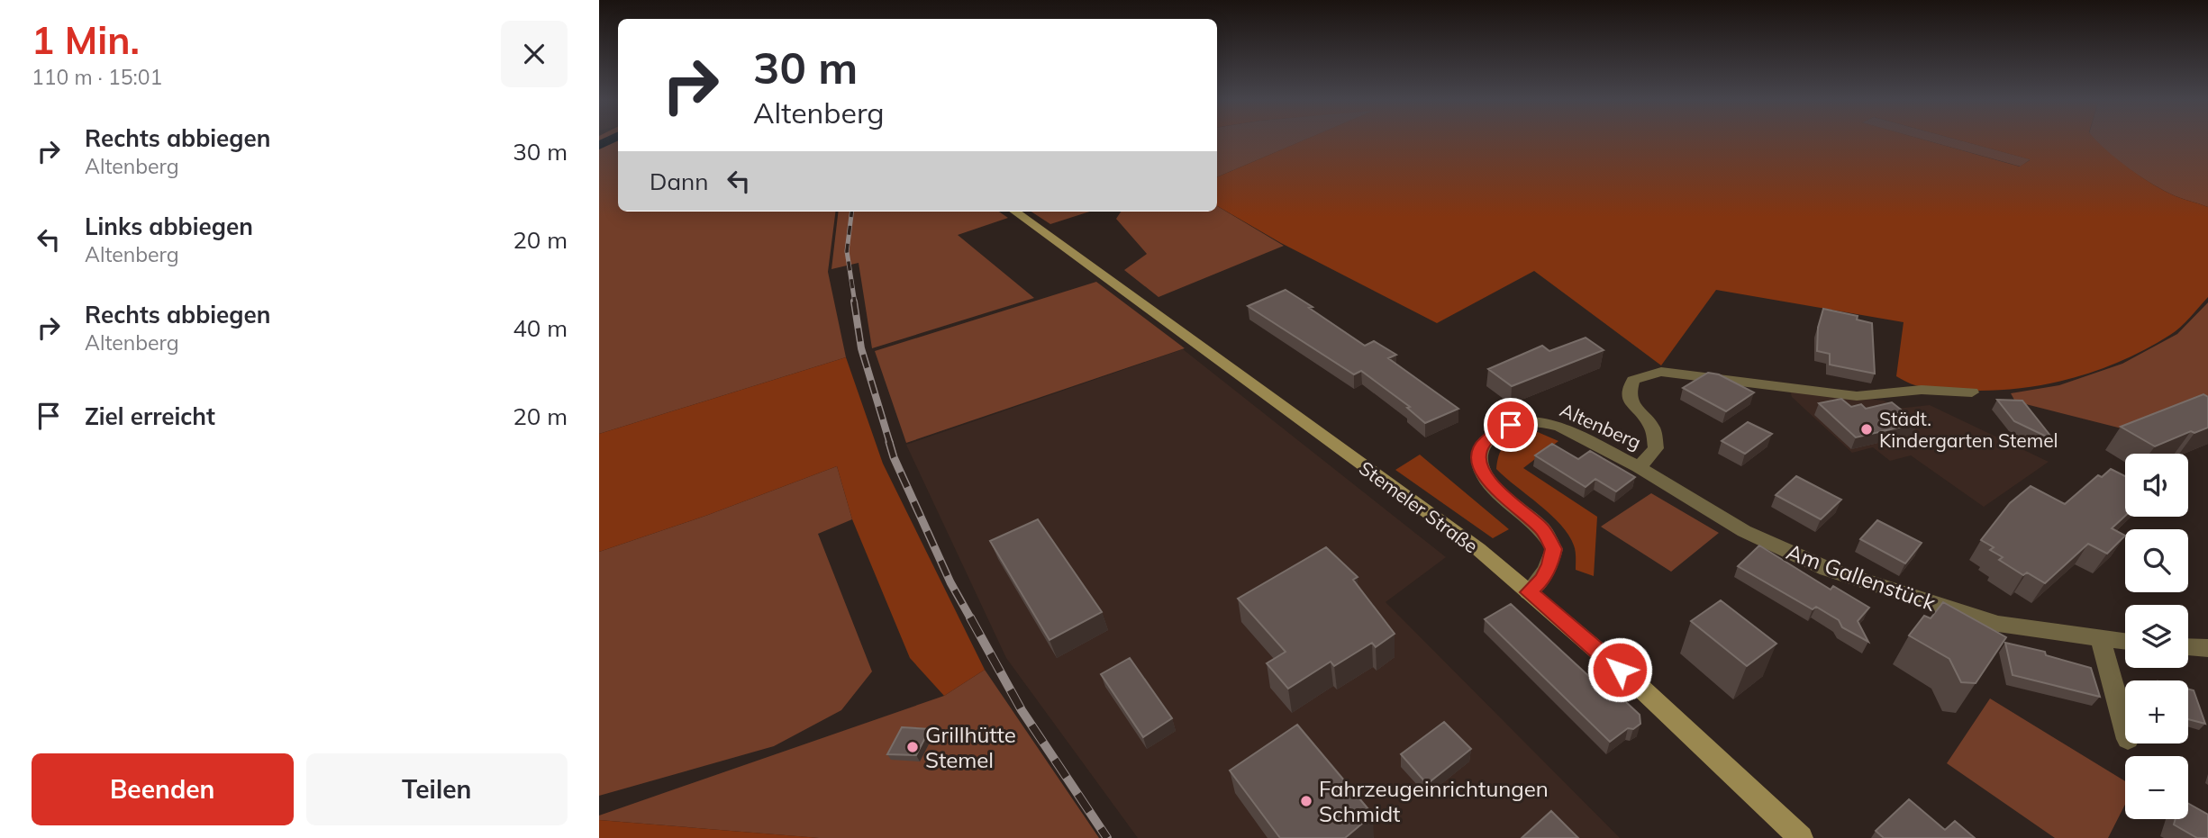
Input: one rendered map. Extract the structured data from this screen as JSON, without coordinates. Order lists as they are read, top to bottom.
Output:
{
  "streets": {
    "main road": ["Stemeler Straße"],
    "street": ["Altenberg", "Am Gallenstück"]
  },
  "crossings": [
    ["Altenberg", "Stemeler Straße"],
    ["Altenberg", "Am Gallenstück"]
  ],
  "places": ["Städt. Kindergarten Stemel", "Grillhütte Stemel", "Fahrzeugeinrichtungen Schmidt"],
  "page": {
    "heading": ["1 Min.", "110 m · 15:01"],
    "turn": ["30 m", "Altenberg"],
    "list": [
      {
        "name": "Rechts abbiegen",
        "note": "Altenberg",
        "value": "30 m"
      },
      {
        "name": "Links abbiegen",
        "note": "Altenberg",
        "value": "20 m"
      },
      {
        "name": "Rechts abbiegen",
        "note": "Altenberg",
        "value": "40 m"
      },
      {
        "name": "Ziel erreicht",
        "value": "20 m"
      }
    ],
    "then": "Dann",
    "map_buttons": ["+", "−"],
    "buttons": ["Beenden", "Teilen"]
  }
}
